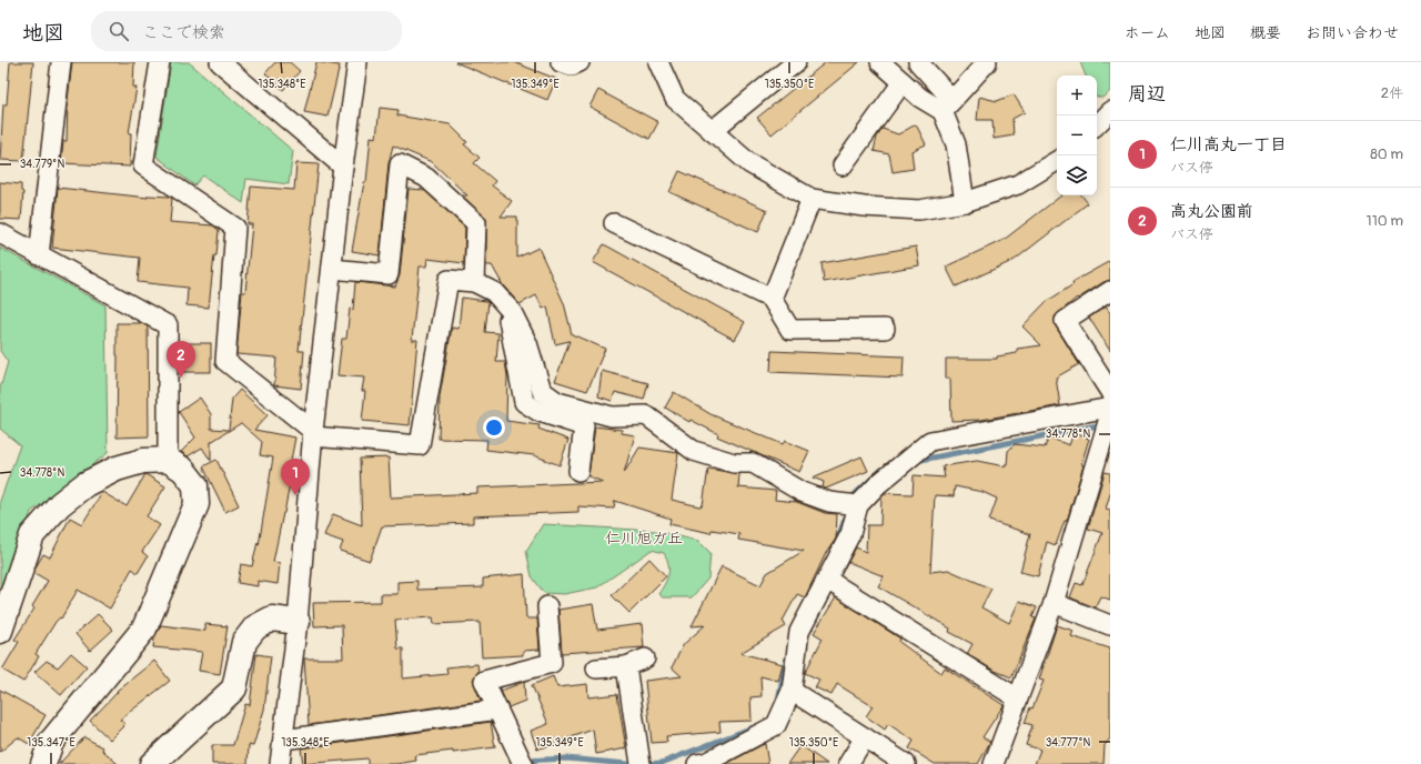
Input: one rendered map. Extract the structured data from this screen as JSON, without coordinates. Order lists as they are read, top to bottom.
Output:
{
  "districts": ["仁川旭ガ丘"],
  "page": {
    "header": "地図",
    "search": "ここで検索",
    "nav": [
      "ホーム",
      "地図",
      "概要",
      "お問い合わせ"
    ],
    "heading": ["周辺", "2件"],
    "map_buttons": ["+", "−"],
    "list": [
      {
        "mark": "1",
        "name": "仁川高丸一丁目",
        "note": "バス停",
        "value": "80 m"
      },
      {
        "mark": "2",
        "name": "高丸公園前",
        "note": "バス停",
        "value": "110 m"
      }
    ],
    "pins": ["2", "1"]
  },
  "coordinates": [
    "135.348°E",
    "135.349°E",
    "135.350°E",
    "34.779°N",
    "34.778°N",
    "135.347°E",
    "34.777°N"
  ]
}
